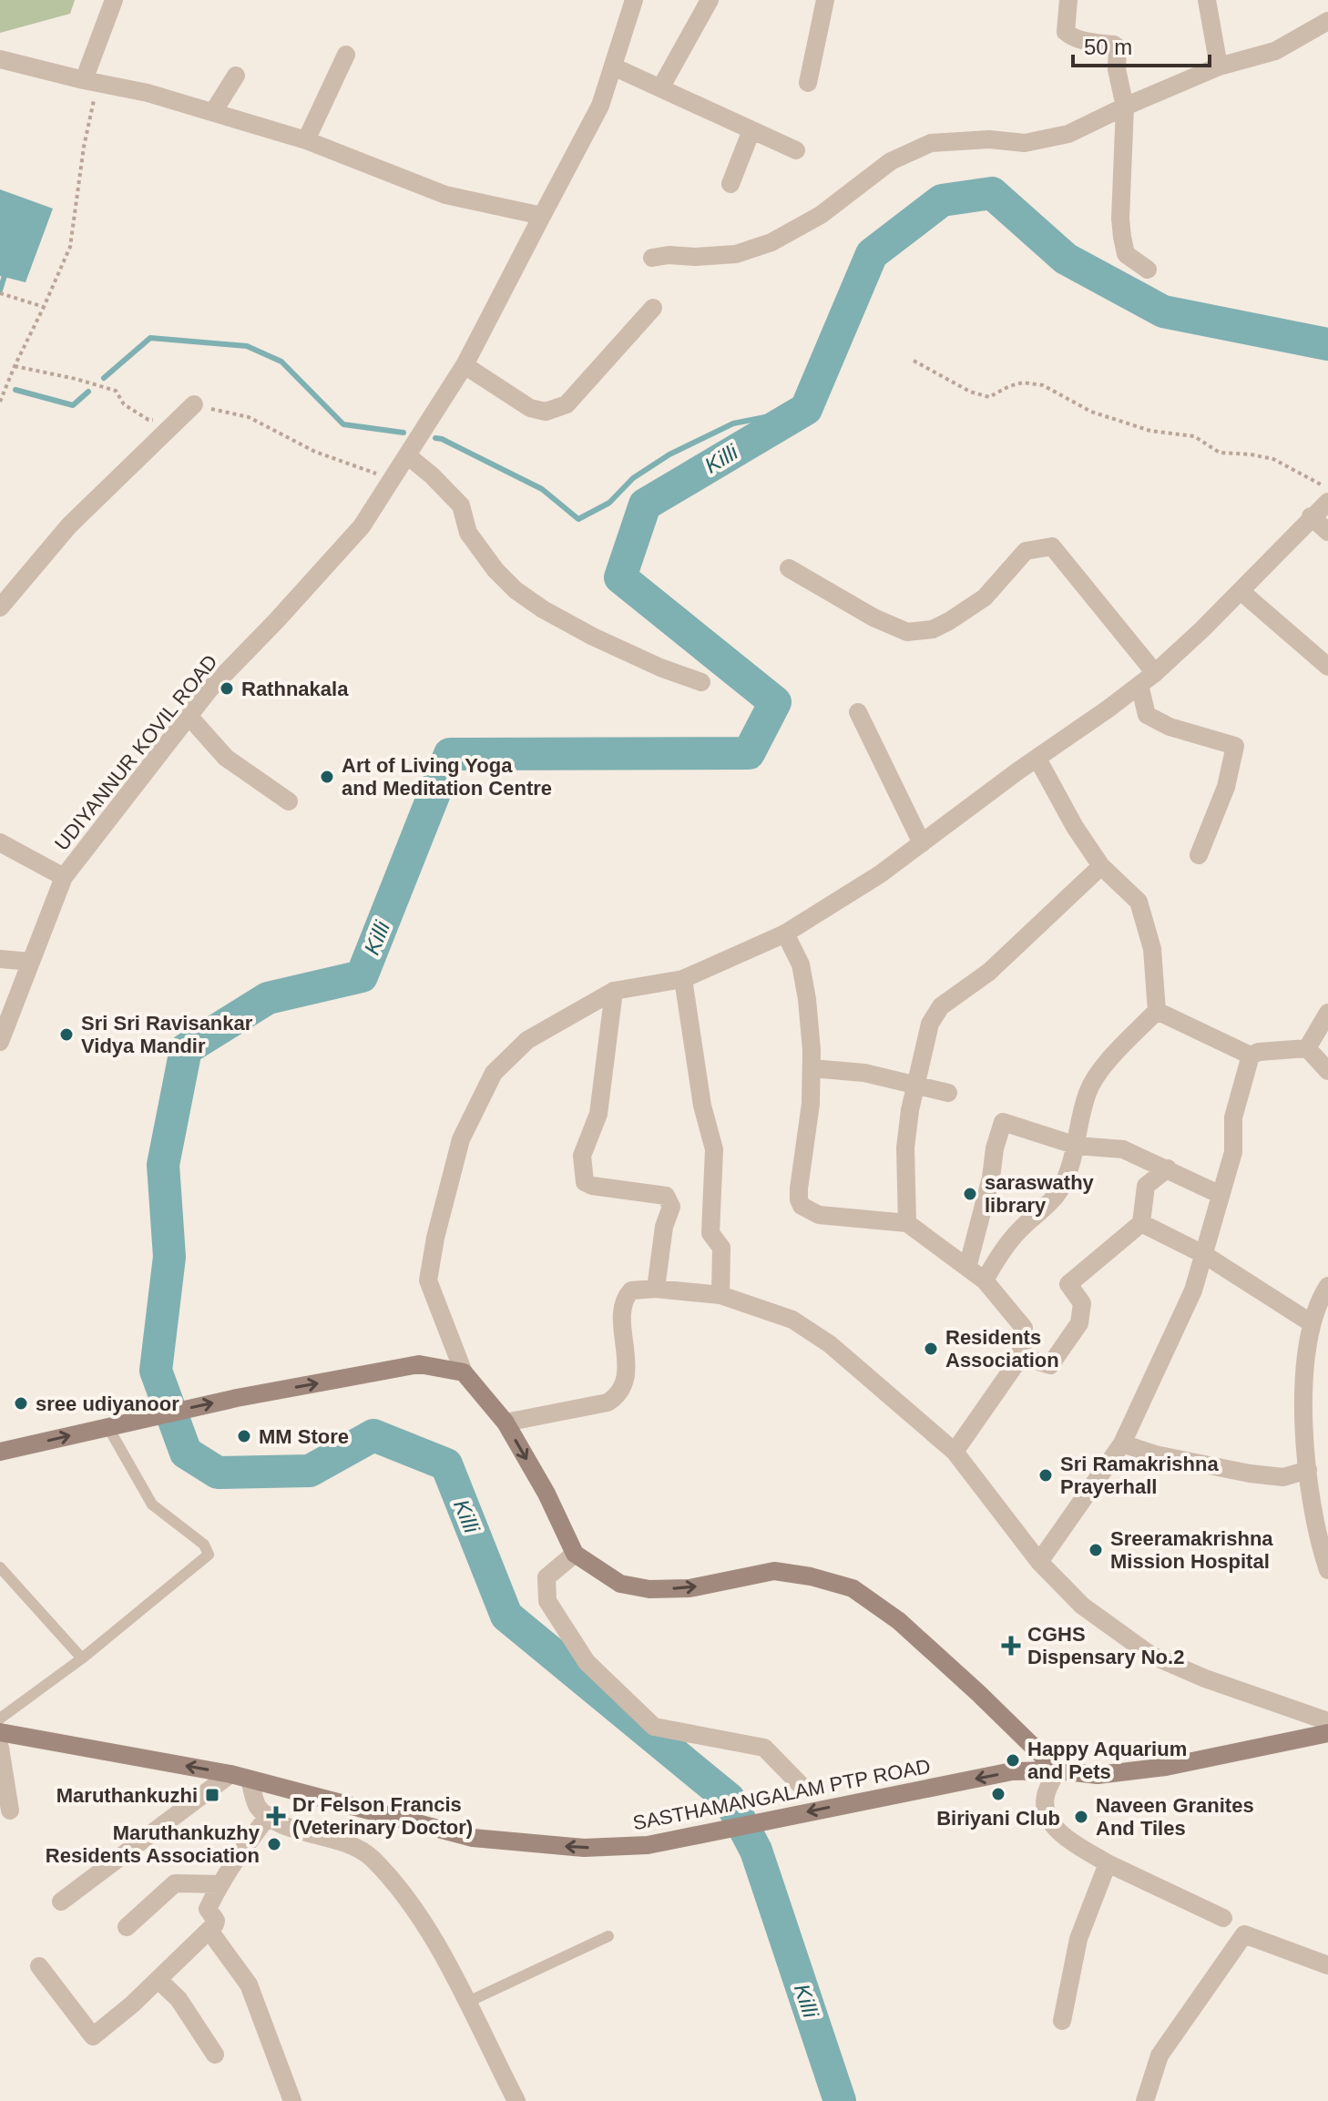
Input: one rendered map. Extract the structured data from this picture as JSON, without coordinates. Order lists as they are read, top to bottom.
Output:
{
  "streets": {
    "main road": ["SASTHAMANGALAM PTP ROAD"],
    "street": ["UDIYANNUR KOVIL ROAD"]
  },
  "one_way": ["SASTHAMANGALAM PTP ROAD"],
  "water": ["Killi"],
  "places": {
    "other": [
      "Rathnakala",
      "Art of Living Yoga and Meditation Centre",
      "Sri Sri Ravisankar Vidya Mandir",
      "saraswathy library",
      "Residents Association",
      "sree udiyanoor",
      "MM Store",
      "Sri Ramakrishna Prayerhall",
      "Sreeramakrishna Mission Hospital",
      "Happy Aquarium and Pets",
      "Biriyani Club",
      "Naveen Granites And Tiles",
      "Maruthankuzhy Residents Association"
    ],
    "health": ["CGHS Dispensary No.2", "Dr Felson Francis (Veterinary Doctor)"],
    "transit": ["Maruthankuzhi"]
  },
  "scale_bar": "50 m"
}
